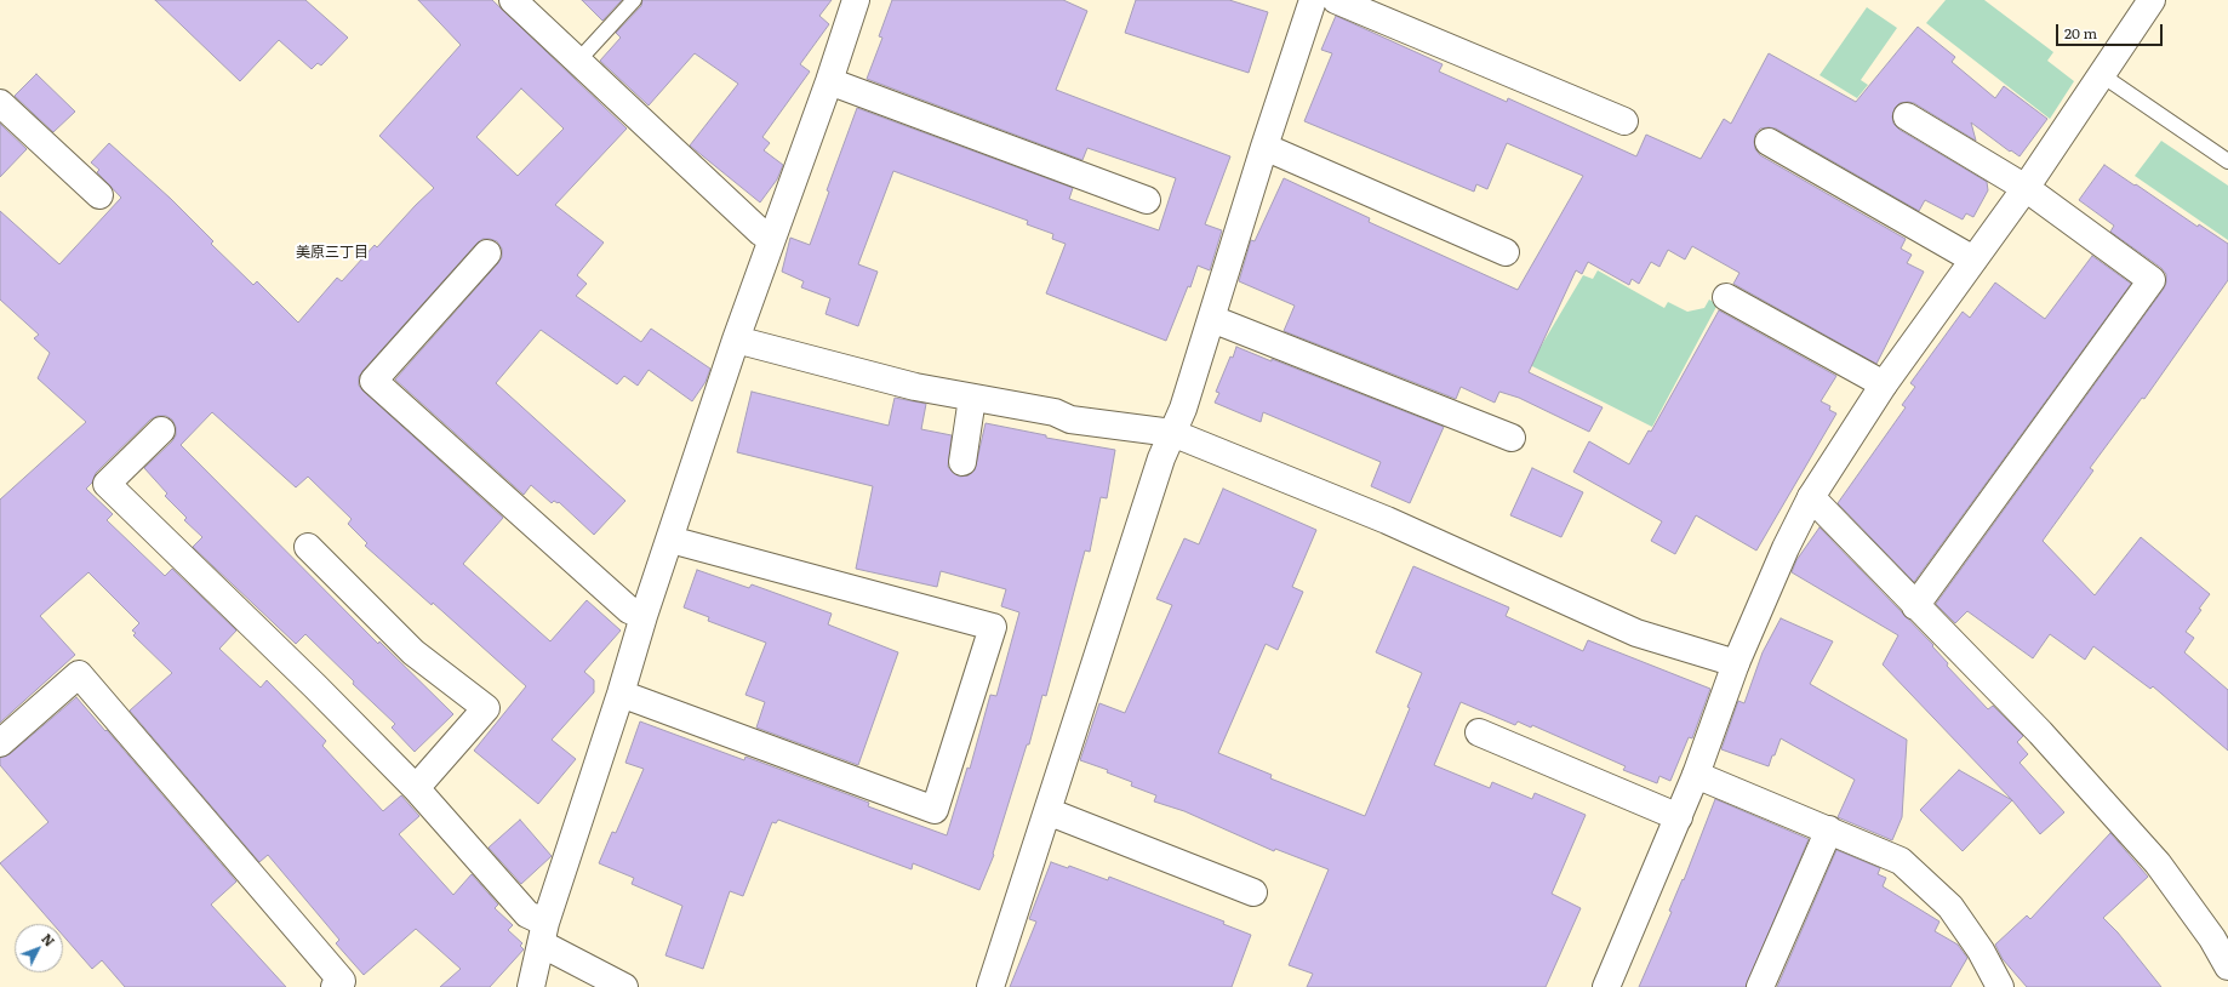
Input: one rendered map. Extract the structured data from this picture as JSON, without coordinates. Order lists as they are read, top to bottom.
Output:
{
  "districts": ["美原三丁目"],
  "scale_bar": "20 m",
  "north": "top right"
}
